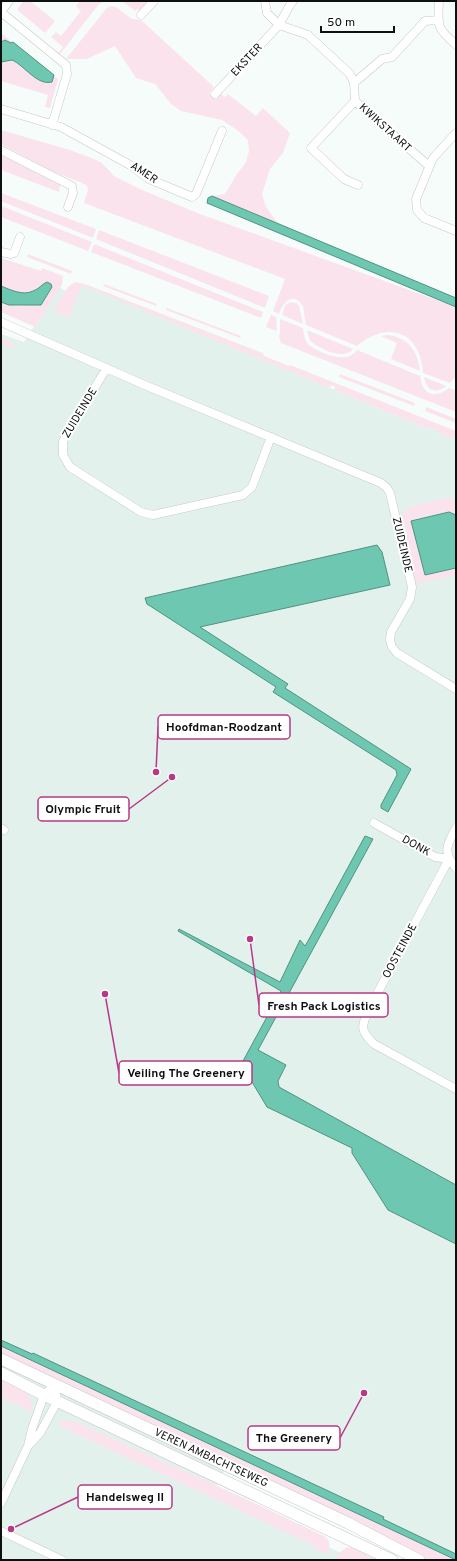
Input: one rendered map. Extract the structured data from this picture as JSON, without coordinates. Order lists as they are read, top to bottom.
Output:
{
  "streets": {
    "main road": ["VEREN AMBACHTSEWEG"],
    "street": [
      "EKSTER",
      "KWIKSTAART",
      "AMER",
      "ZUIDEINDE",
      "DONK",
      "OOSTEINDE"
    ]
  },
  "crossings": [
    ["DONK", "OOSTEINDE"]
  ],
  "places": [
    "Hoofdman-Roodzant",
    "Olympic Fruit",
    "Fresh Pack Logistics",
    "Veiling The Greenery",
    "The Greenery",
    "Handelsweg II"
  ],
  "scale_bar": "50 m"
}
